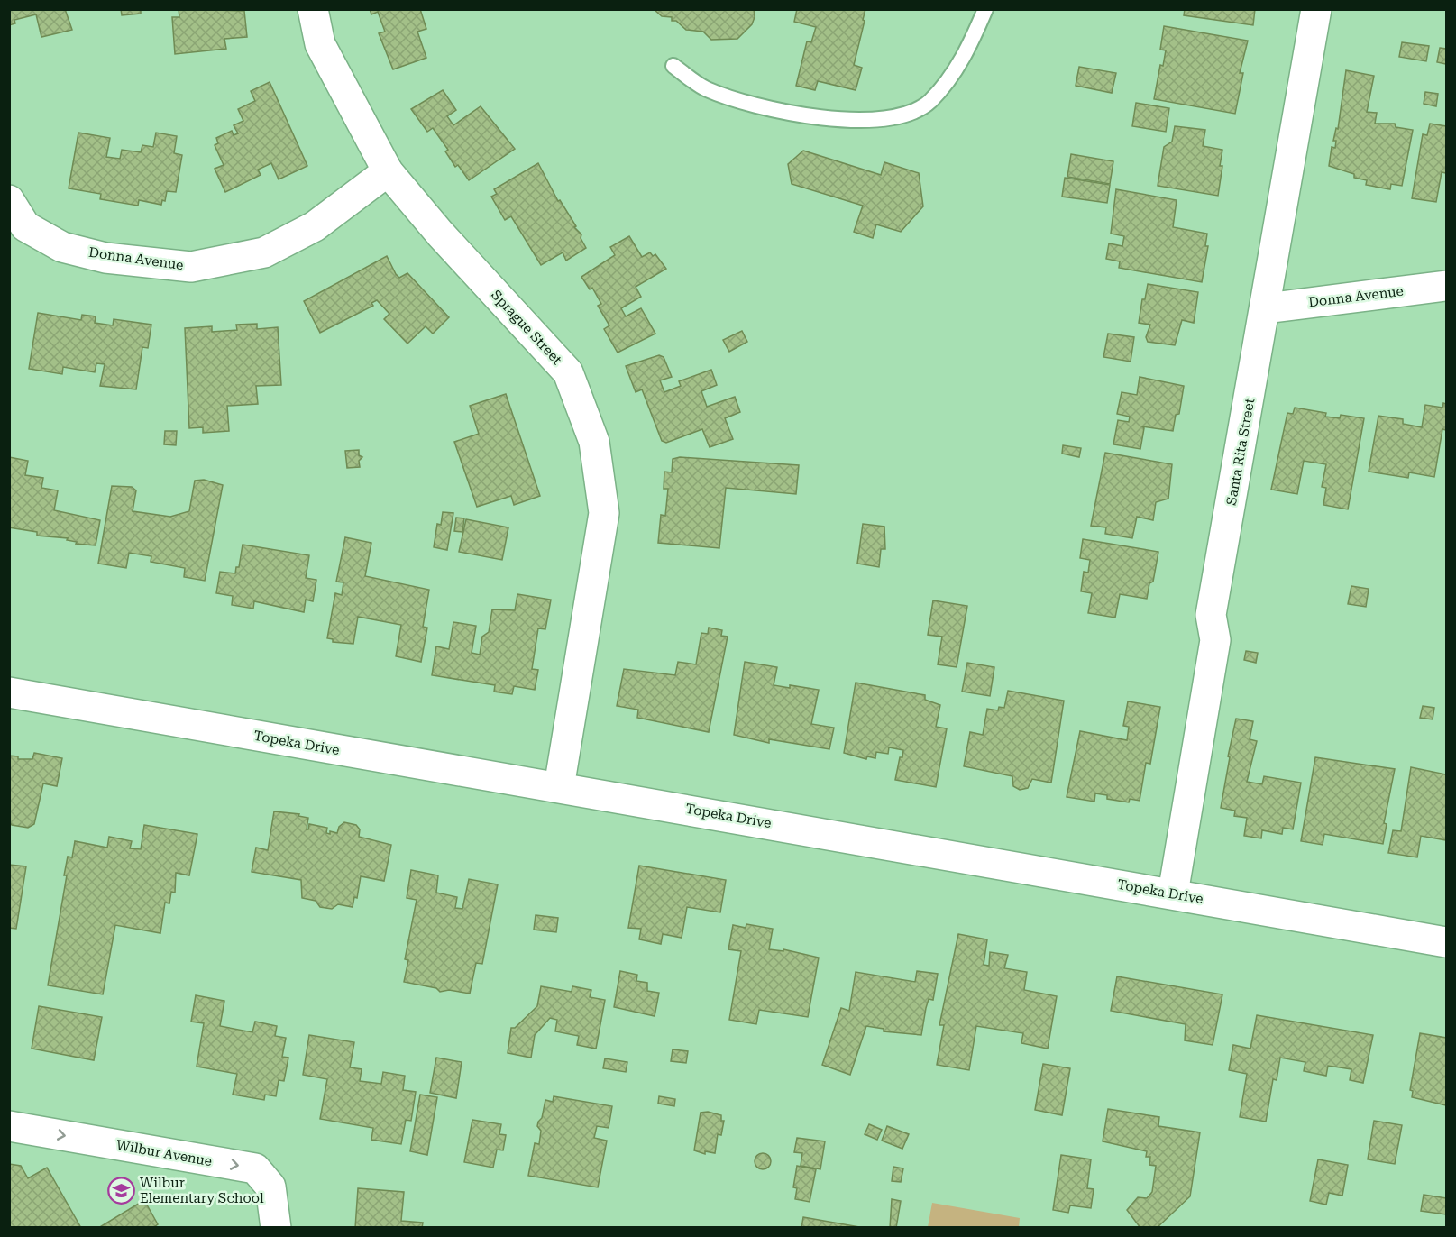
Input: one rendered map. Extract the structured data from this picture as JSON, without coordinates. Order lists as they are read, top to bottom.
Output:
{
  "streets": {
    "street": [
      "Donna Avenue",
      "Sprague Street",
      "Santa Rita Street",
      "Topeka Drive",
      "Wilbur Avenue"
    ]
  },
  "crossings": [
    ["Donna Avenue", "Sprague Street"],
    ["Donna Avenue", "Santa Rita Street"],
    ["Sprague Street", "Topeka Drive"],
    ["Santa Rita Street", "Topeka Drive"]
  ],
  "one_way": ["Wilbur Avenue"],
  "places": {
    "school or university": ["Wilbur Elementary School"]
  }
}
